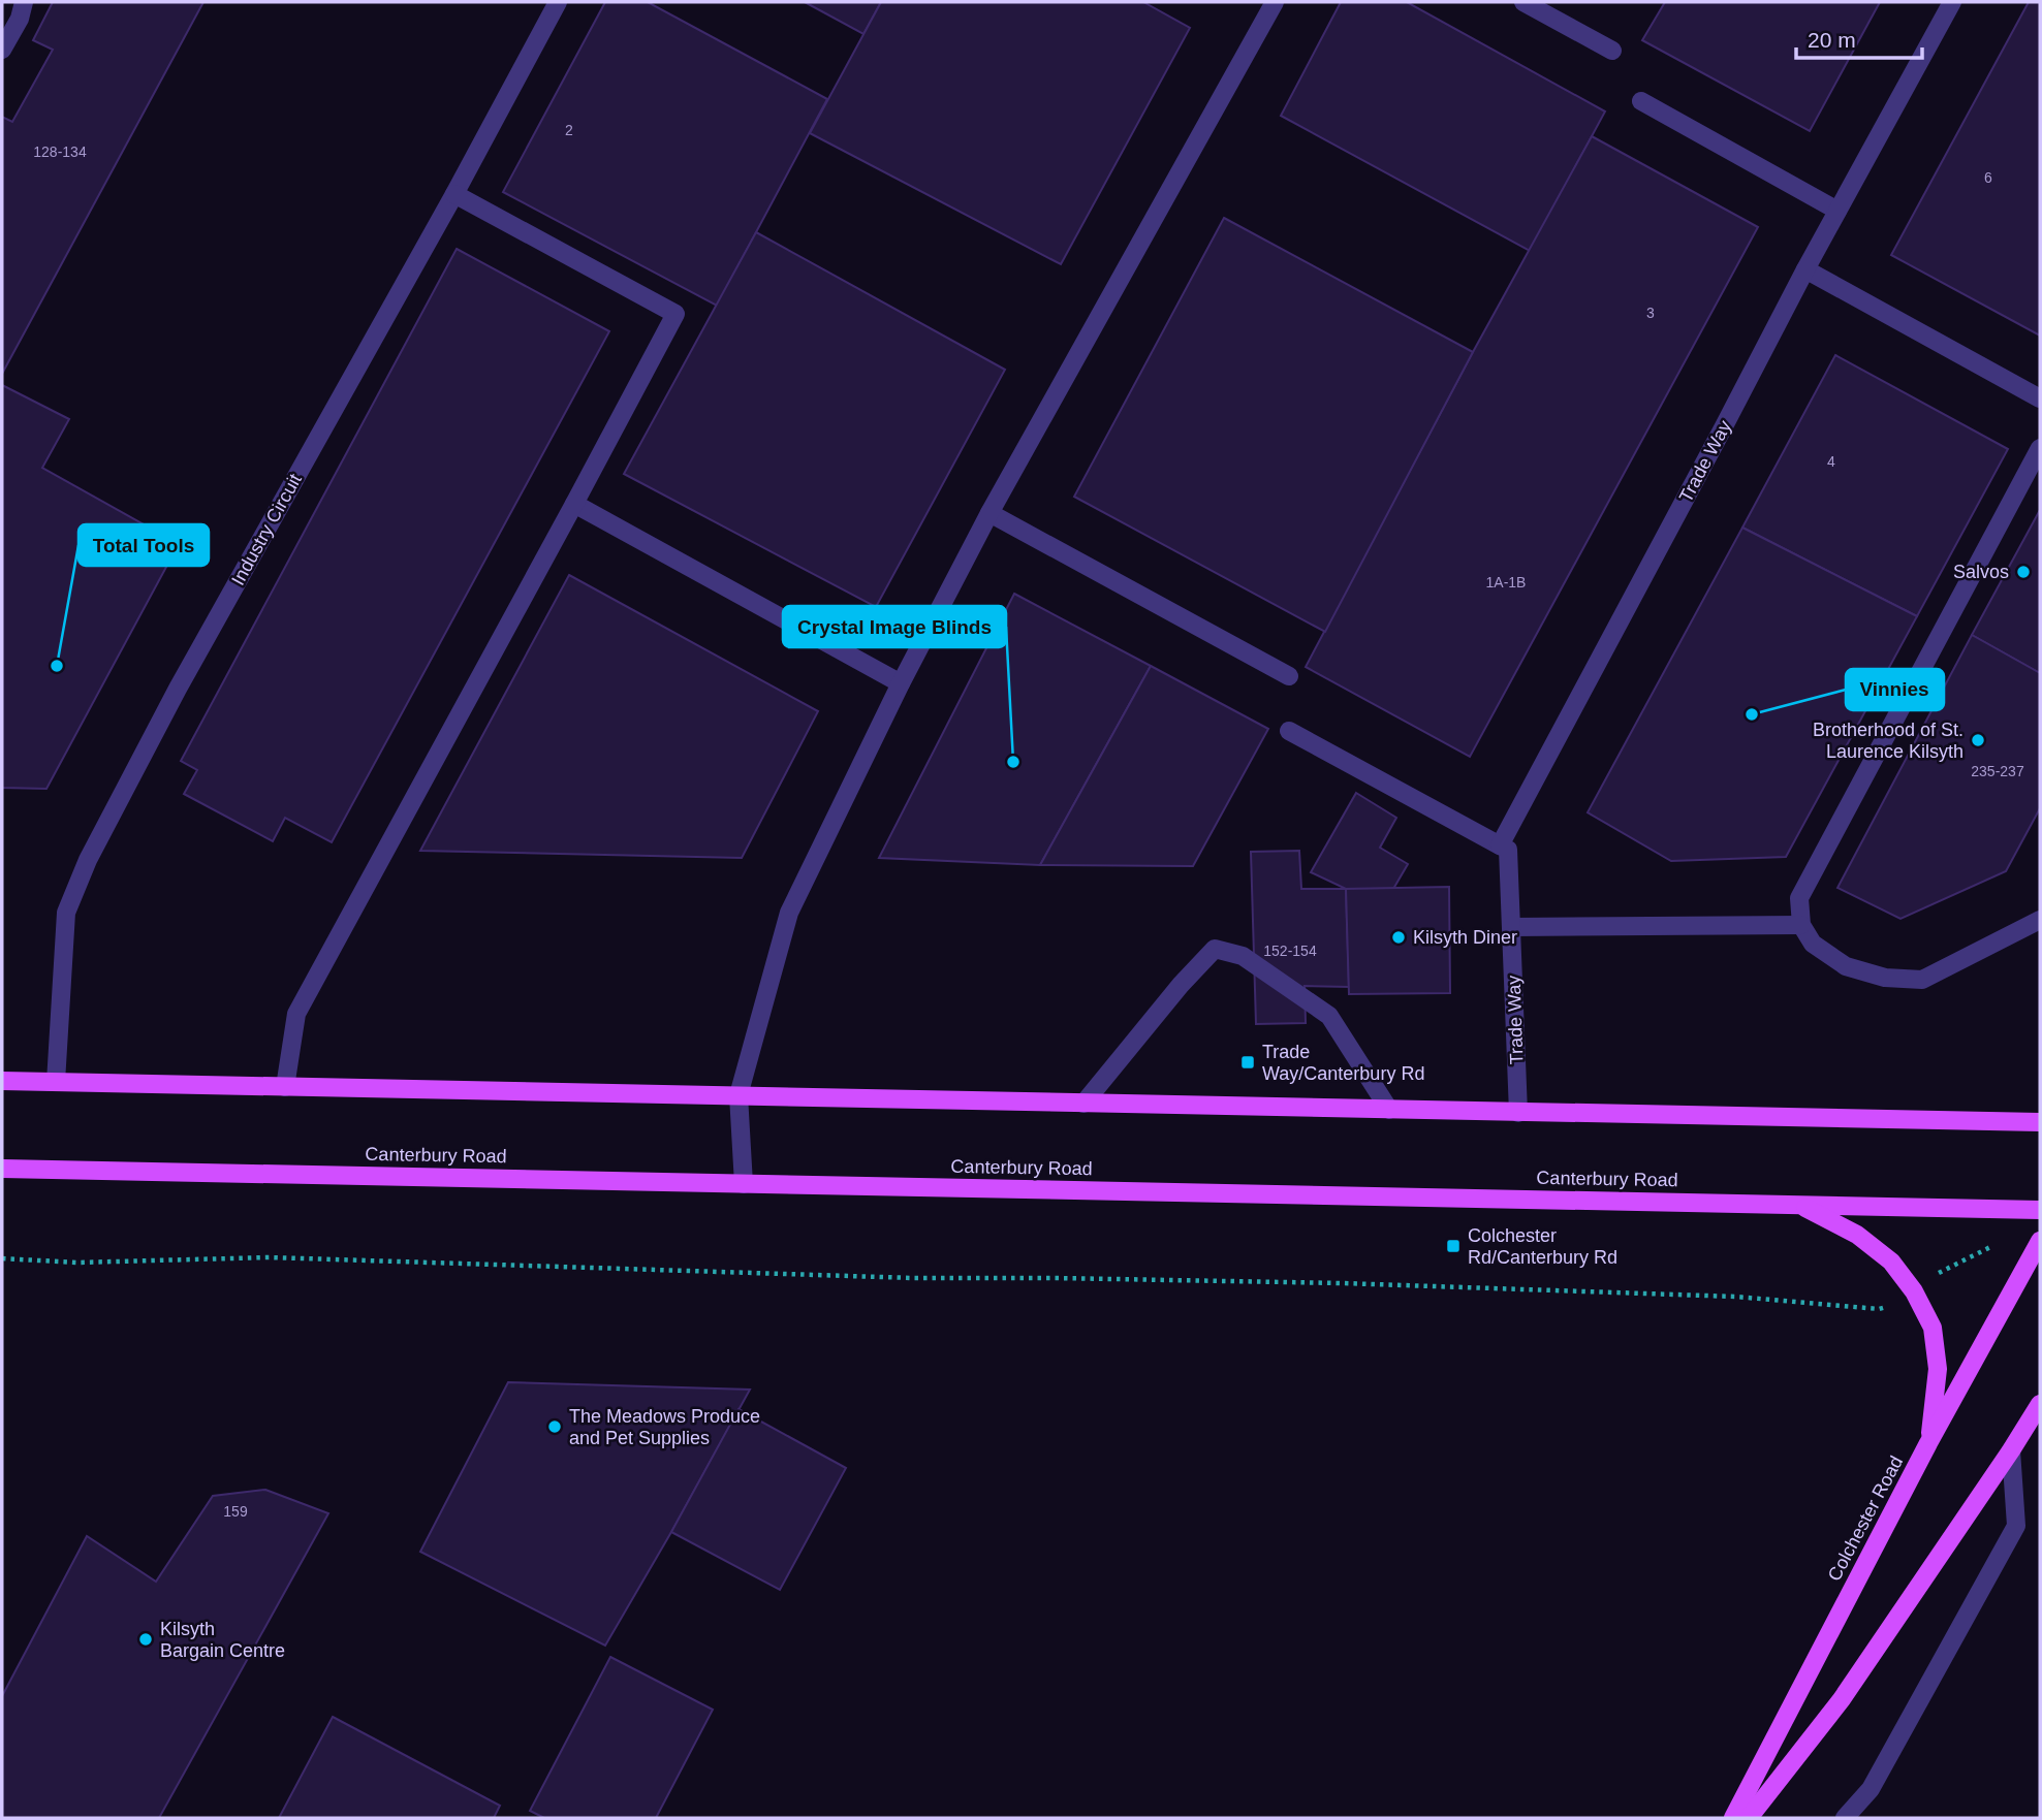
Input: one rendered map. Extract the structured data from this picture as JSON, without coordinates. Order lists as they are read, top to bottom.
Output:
{
  "streets": {
    "main road": ["Canterbury Road", "Colchester Road"],
    "street": ["Trade Way", "Industry Circuit"]
  },
  "places": {
    "other": [
      "Salvos",
      "Total Tools",
      "Vinnies",
      "Brotherhood of St. Laurence Kilsyth",
      "Crystal Image Blinds",
      "Kilsyth Diner",
      "The Meadows Produce and Pet Supplies",
      "Kilsyth Bargain Centre"
    ],
    "transit": ["Trade Way/Canterbury Rd", "Colchester Rd/Canterbury Rd"]
  },
  "house_numbers": [
    "2",
    "128-134",
    "6",
    "3",
    "4",
    "1A-1B",
    "235-237",
    "152-154",
    "159"
  ],
  "scale_bar": "20 m"
}
